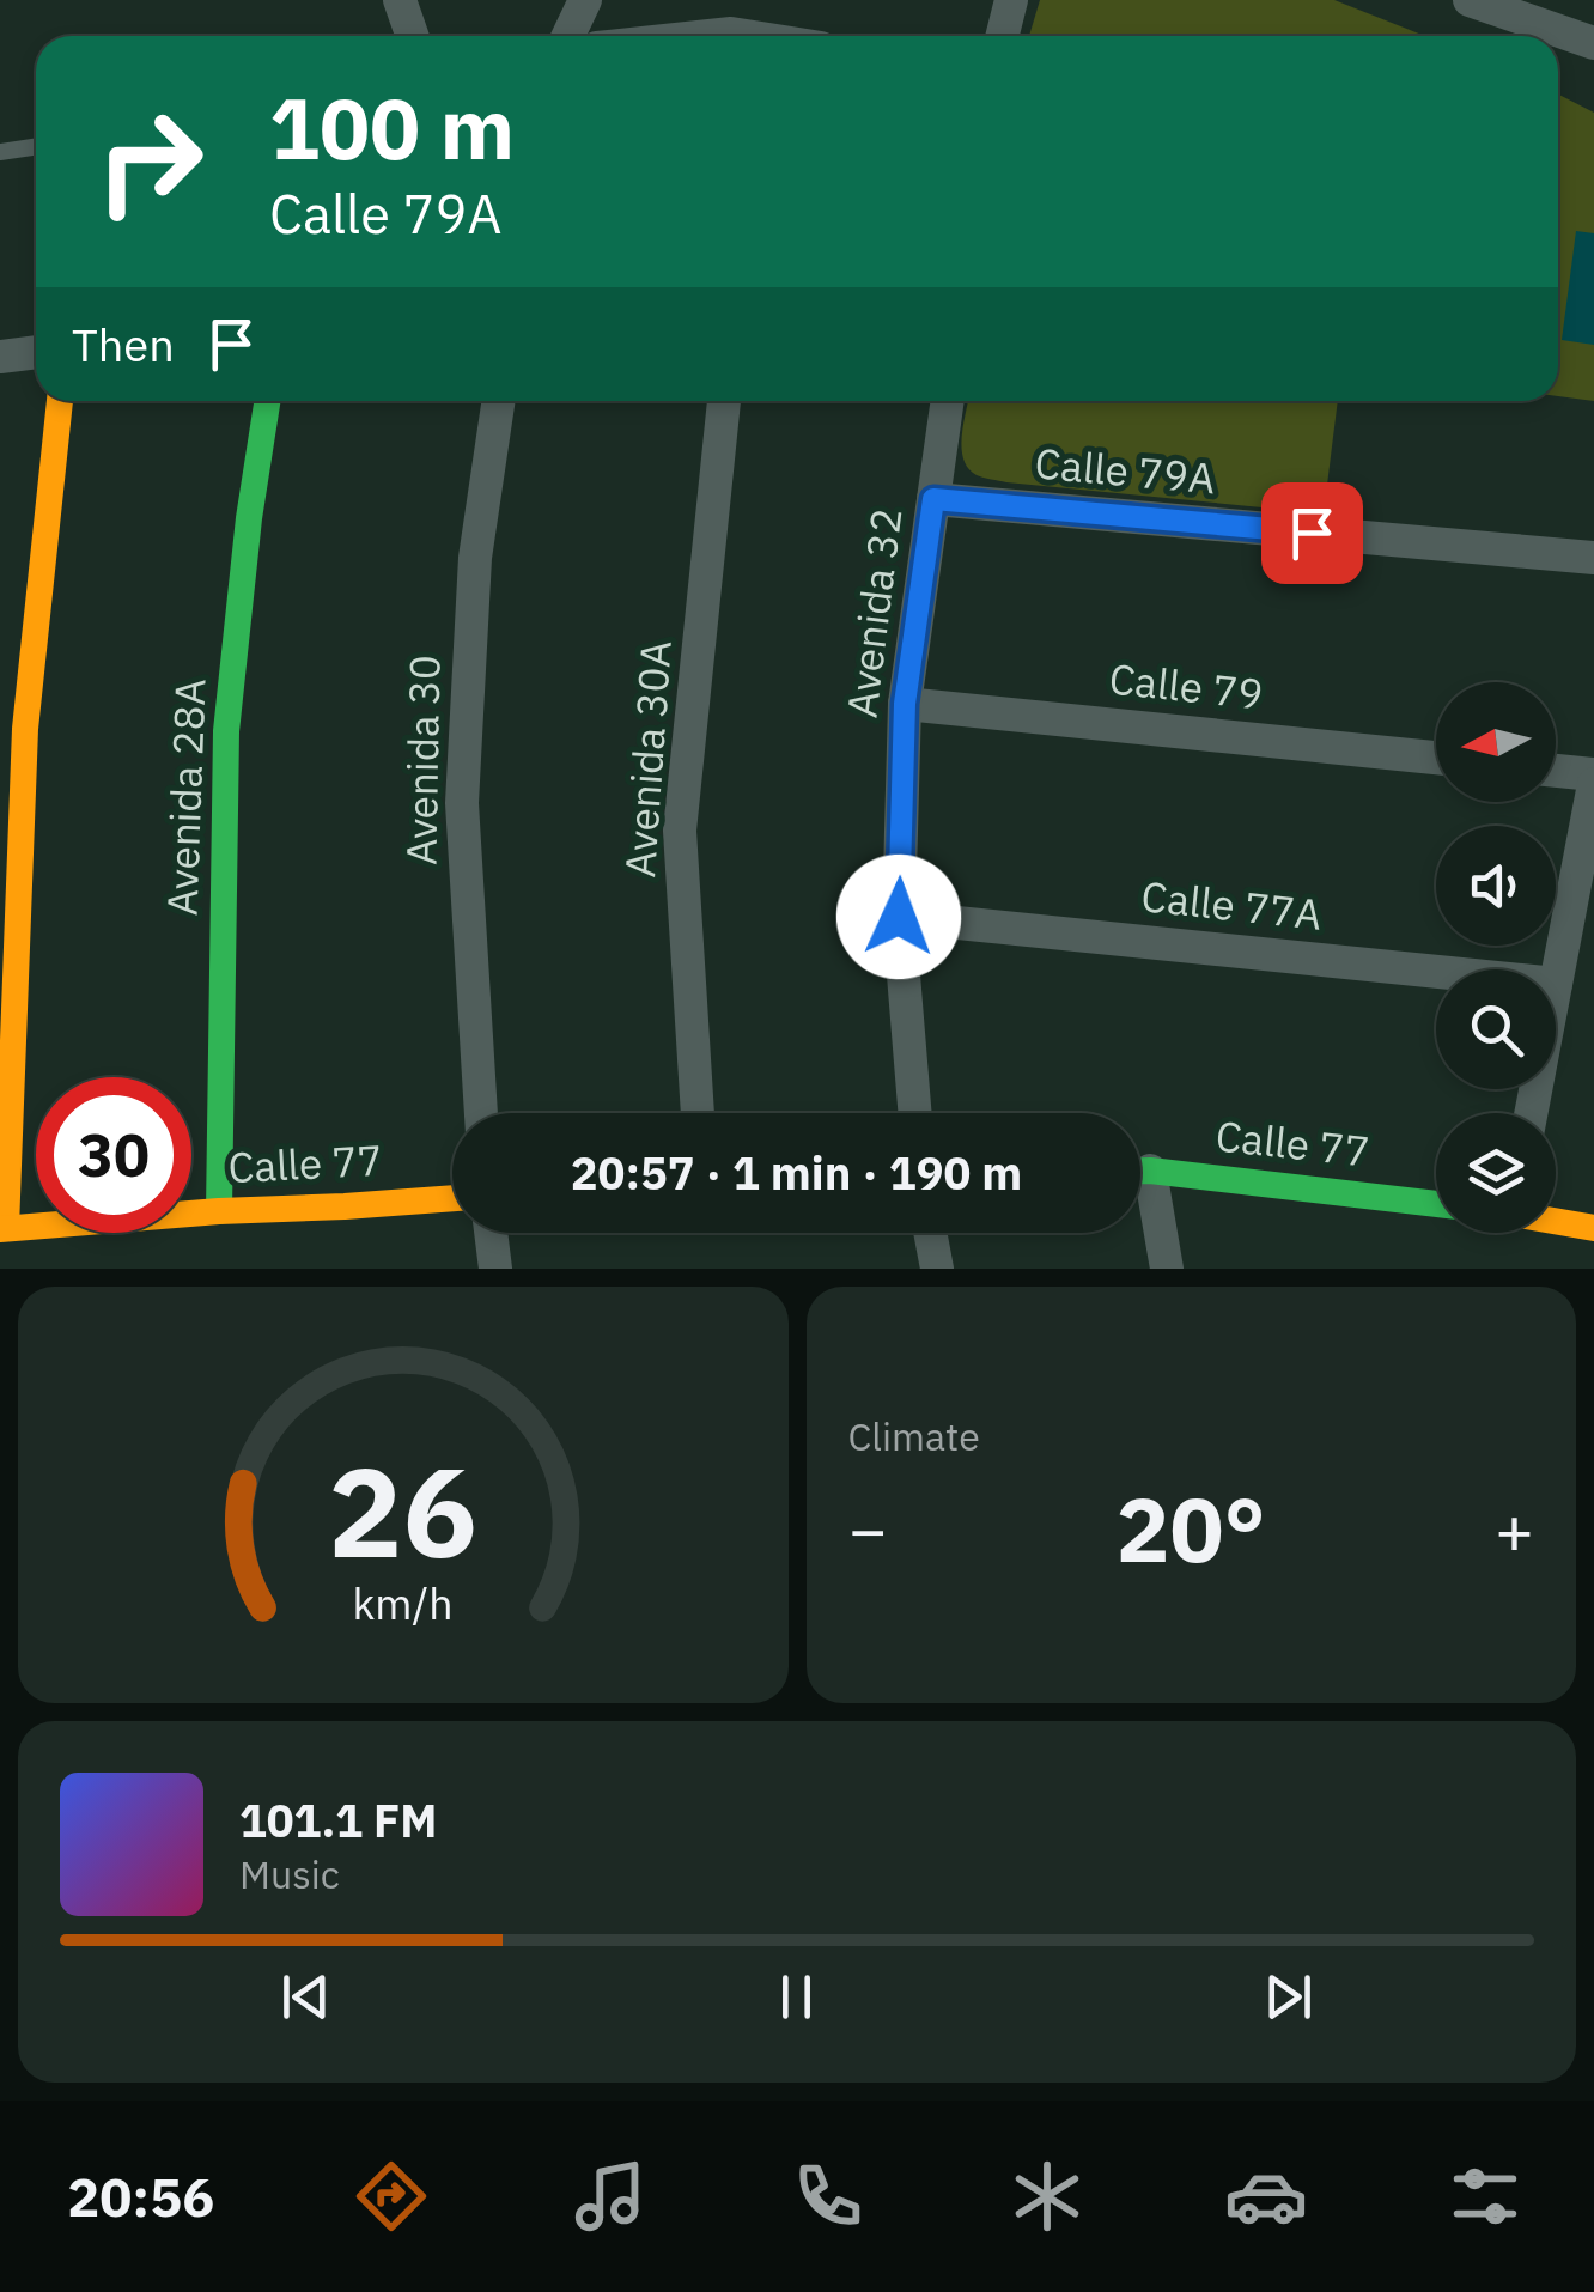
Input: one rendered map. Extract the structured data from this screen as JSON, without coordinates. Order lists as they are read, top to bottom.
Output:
{
  "streets": {
    "street": [
      "Calle 79A",
      "Avenida 32",
      "Calle 79",
      "Avenida 30A",
      "Avenida 30",
      "Avenida 28A",
      "Calle 77A",
      "Calle 77"
    ]
  },
  "crossings": [
    ["Calle 79A", "Avenida 32"],
    ["Avenida 32", "Calle 79"],
    ["Avenida 32", "Calle 77A"],
    ["Avenida 28A", "Calle 77"]
  ],
  "north": "left",
  "page": {
    "turn": ["100 m", "Calle 79A"],
    "then": "Then",
    "limit": "30",
    "trip": "20:57 · 1 min · 190 m",
    "tile": "Climate",
    "heat": ["−", "20°", "+"],
    "song": ["101.1 FM", "Music"],
    "tabs": "20:56",
    "gauge": ["26", "km/h"]
  }
}
